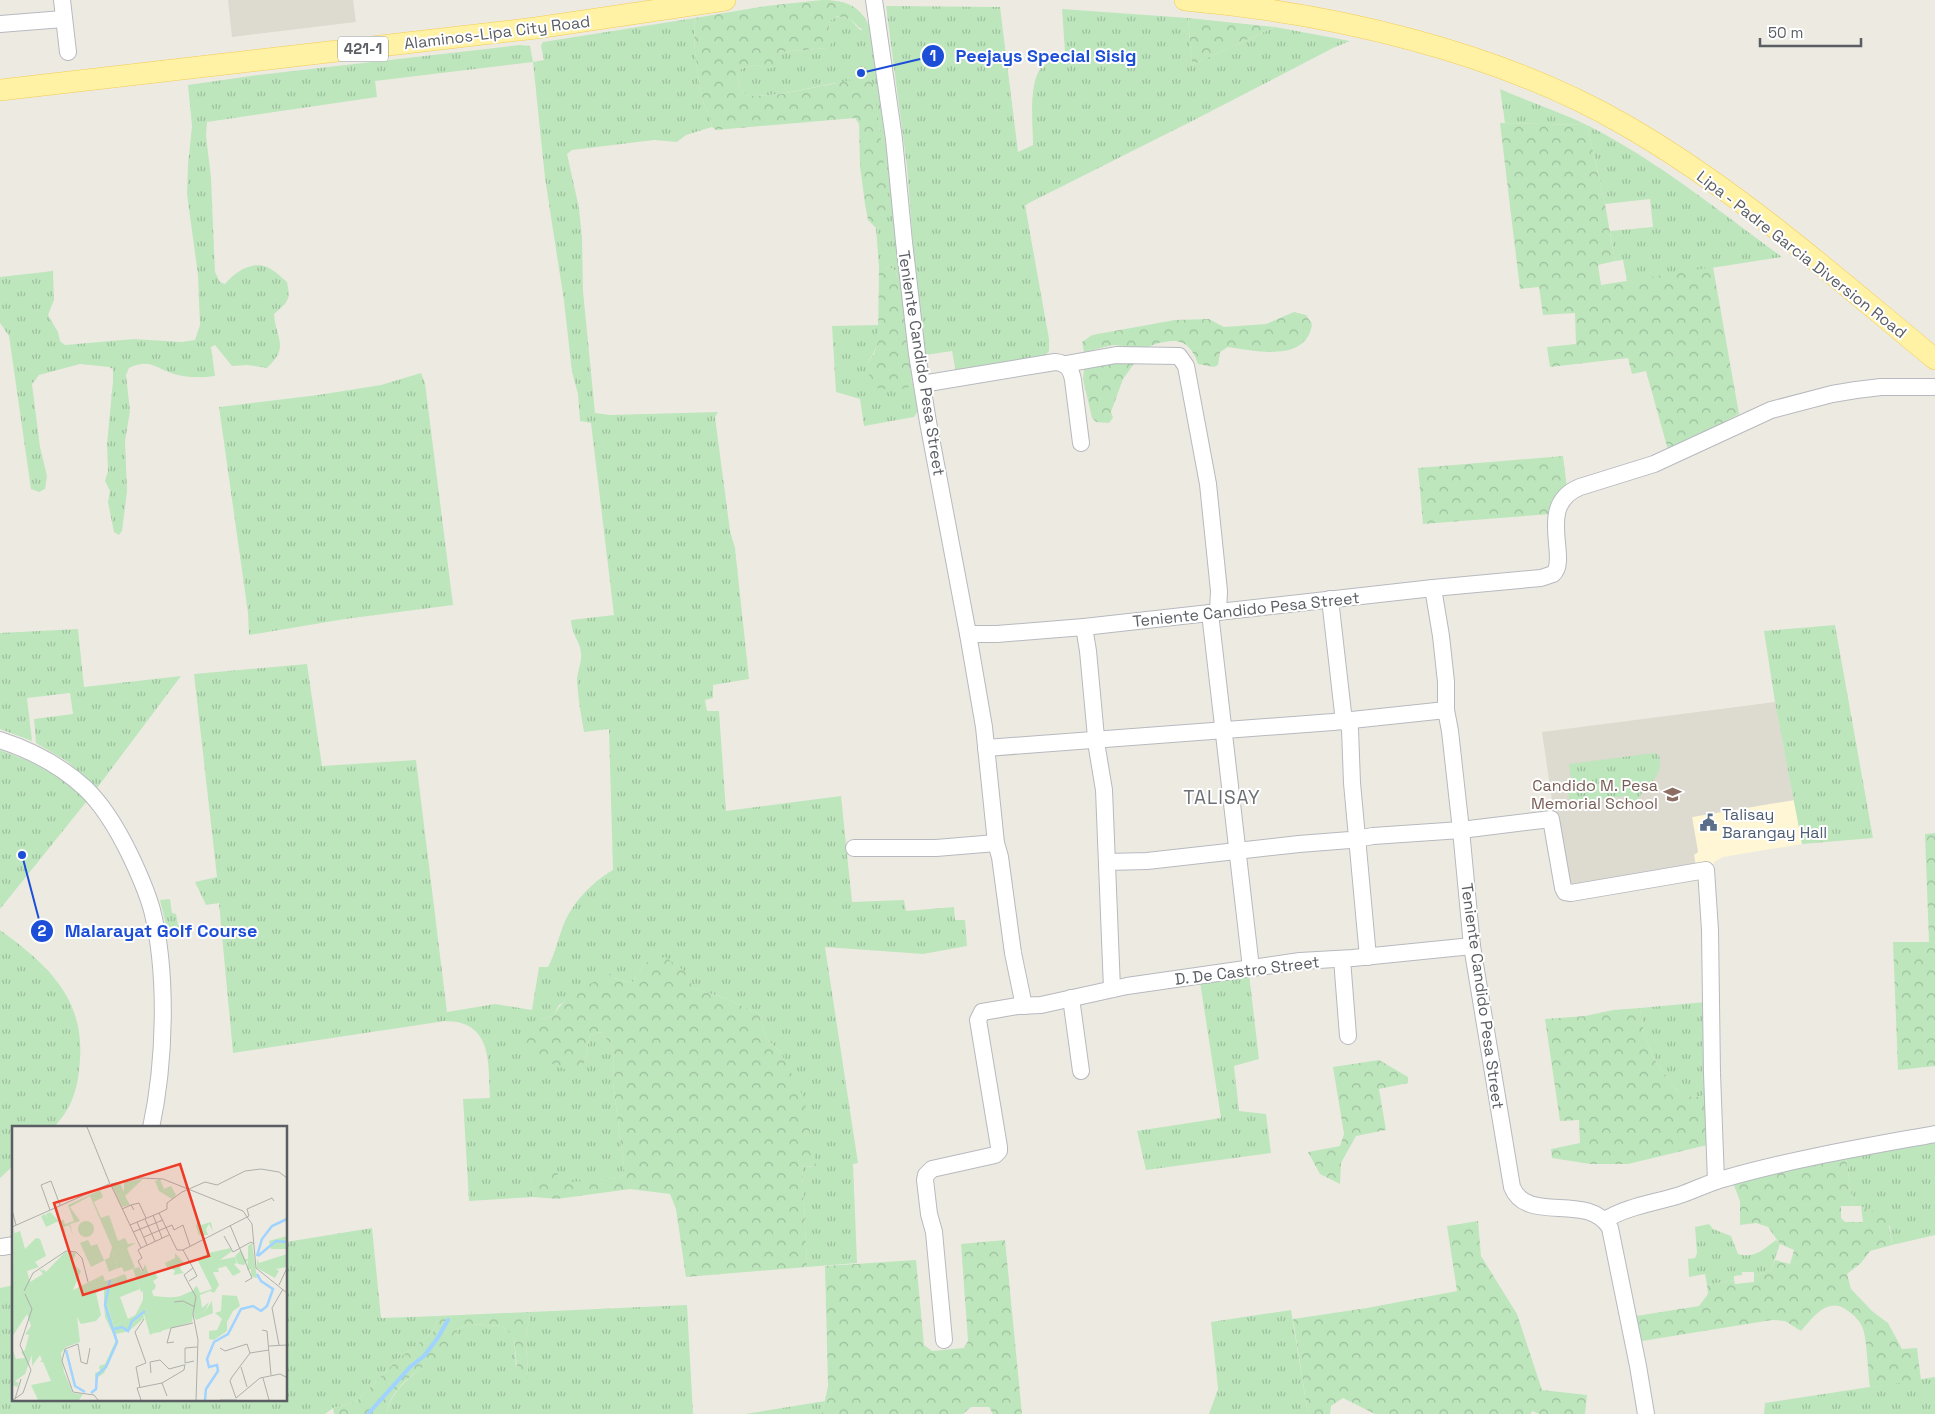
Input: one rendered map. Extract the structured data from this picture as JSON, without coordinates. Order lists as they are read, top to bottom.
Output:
{
  "streets": {
    "main road": ["Alaminos-Lipa City Road", "421-1", "Lipa - Padre Garcia Diversion Road"],
    "street": ["Teniente Candido Pesa Street", "D. De Castro Street"]
  },
  "crossings": [
    ["Teniente Candido Pesa Street", "D. De Castro Street"]
  ],
  "districts": ["TALISAY"],
  "places": {
    "other": ["Peejays Special Sisig", "Malarayat Golf Course"],
    "school or university": ["Candido M. Pesa Memorial School"],
    "public building": ["Talisay Barangay Hall"]
  },
  "scale_bar": "50 m"
}
